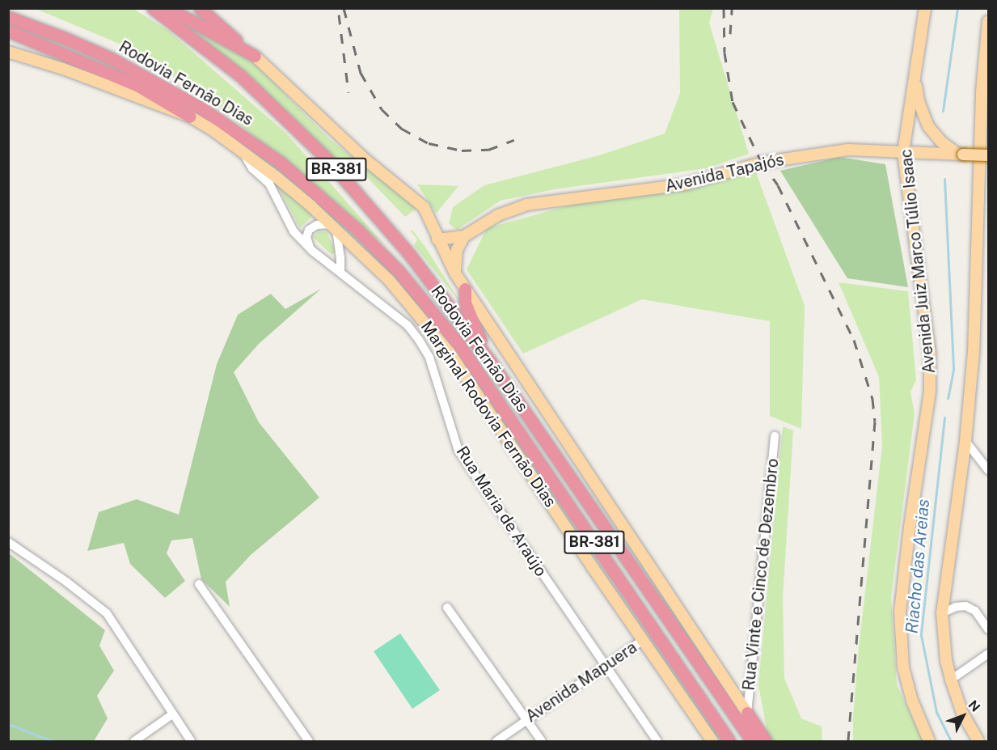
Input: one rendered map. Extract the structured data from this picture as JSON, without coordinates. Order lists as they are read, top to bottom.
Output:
{
  "streets": {
    "highway": ["Rodovia Fernão Dias", "BR-381"],
    "main road": ["Avenida Tapajós", "Avenida Juiz Marco Túlio Isaac", "Marginal Rodovia Fernão Dias"],
    "street": ["Rua Maria de Araújo", "Rua Vinte e Cinco de Dezembro", "Avenida Mapuera"]
  },
  "crossings": [
    ["Rodovia Fernão Dias", "BR-381"],
    ["BR-381", "Avenida Tapajós"],
    ["BR-381", "Marginal Rodovia Fernão Dias"],
    ["BR-381", "Rua Vinte e Cinco de Dezembro"],
    ["Avenida Tapajós", "Avenida Juiz Marco Túlio Isaac"],
    ["Marginal Rodovia Fernão Dias", "Rua Maria de Araújo"],
    ["Marginal Rodovia Fernão Dias", "Avenida Mapuera"],
    ["Rua Maria de Araújo", "Avenida Mapuera"]
  ],
  "water": ["Riacho das Areias"],
  "north": "top right"
}
